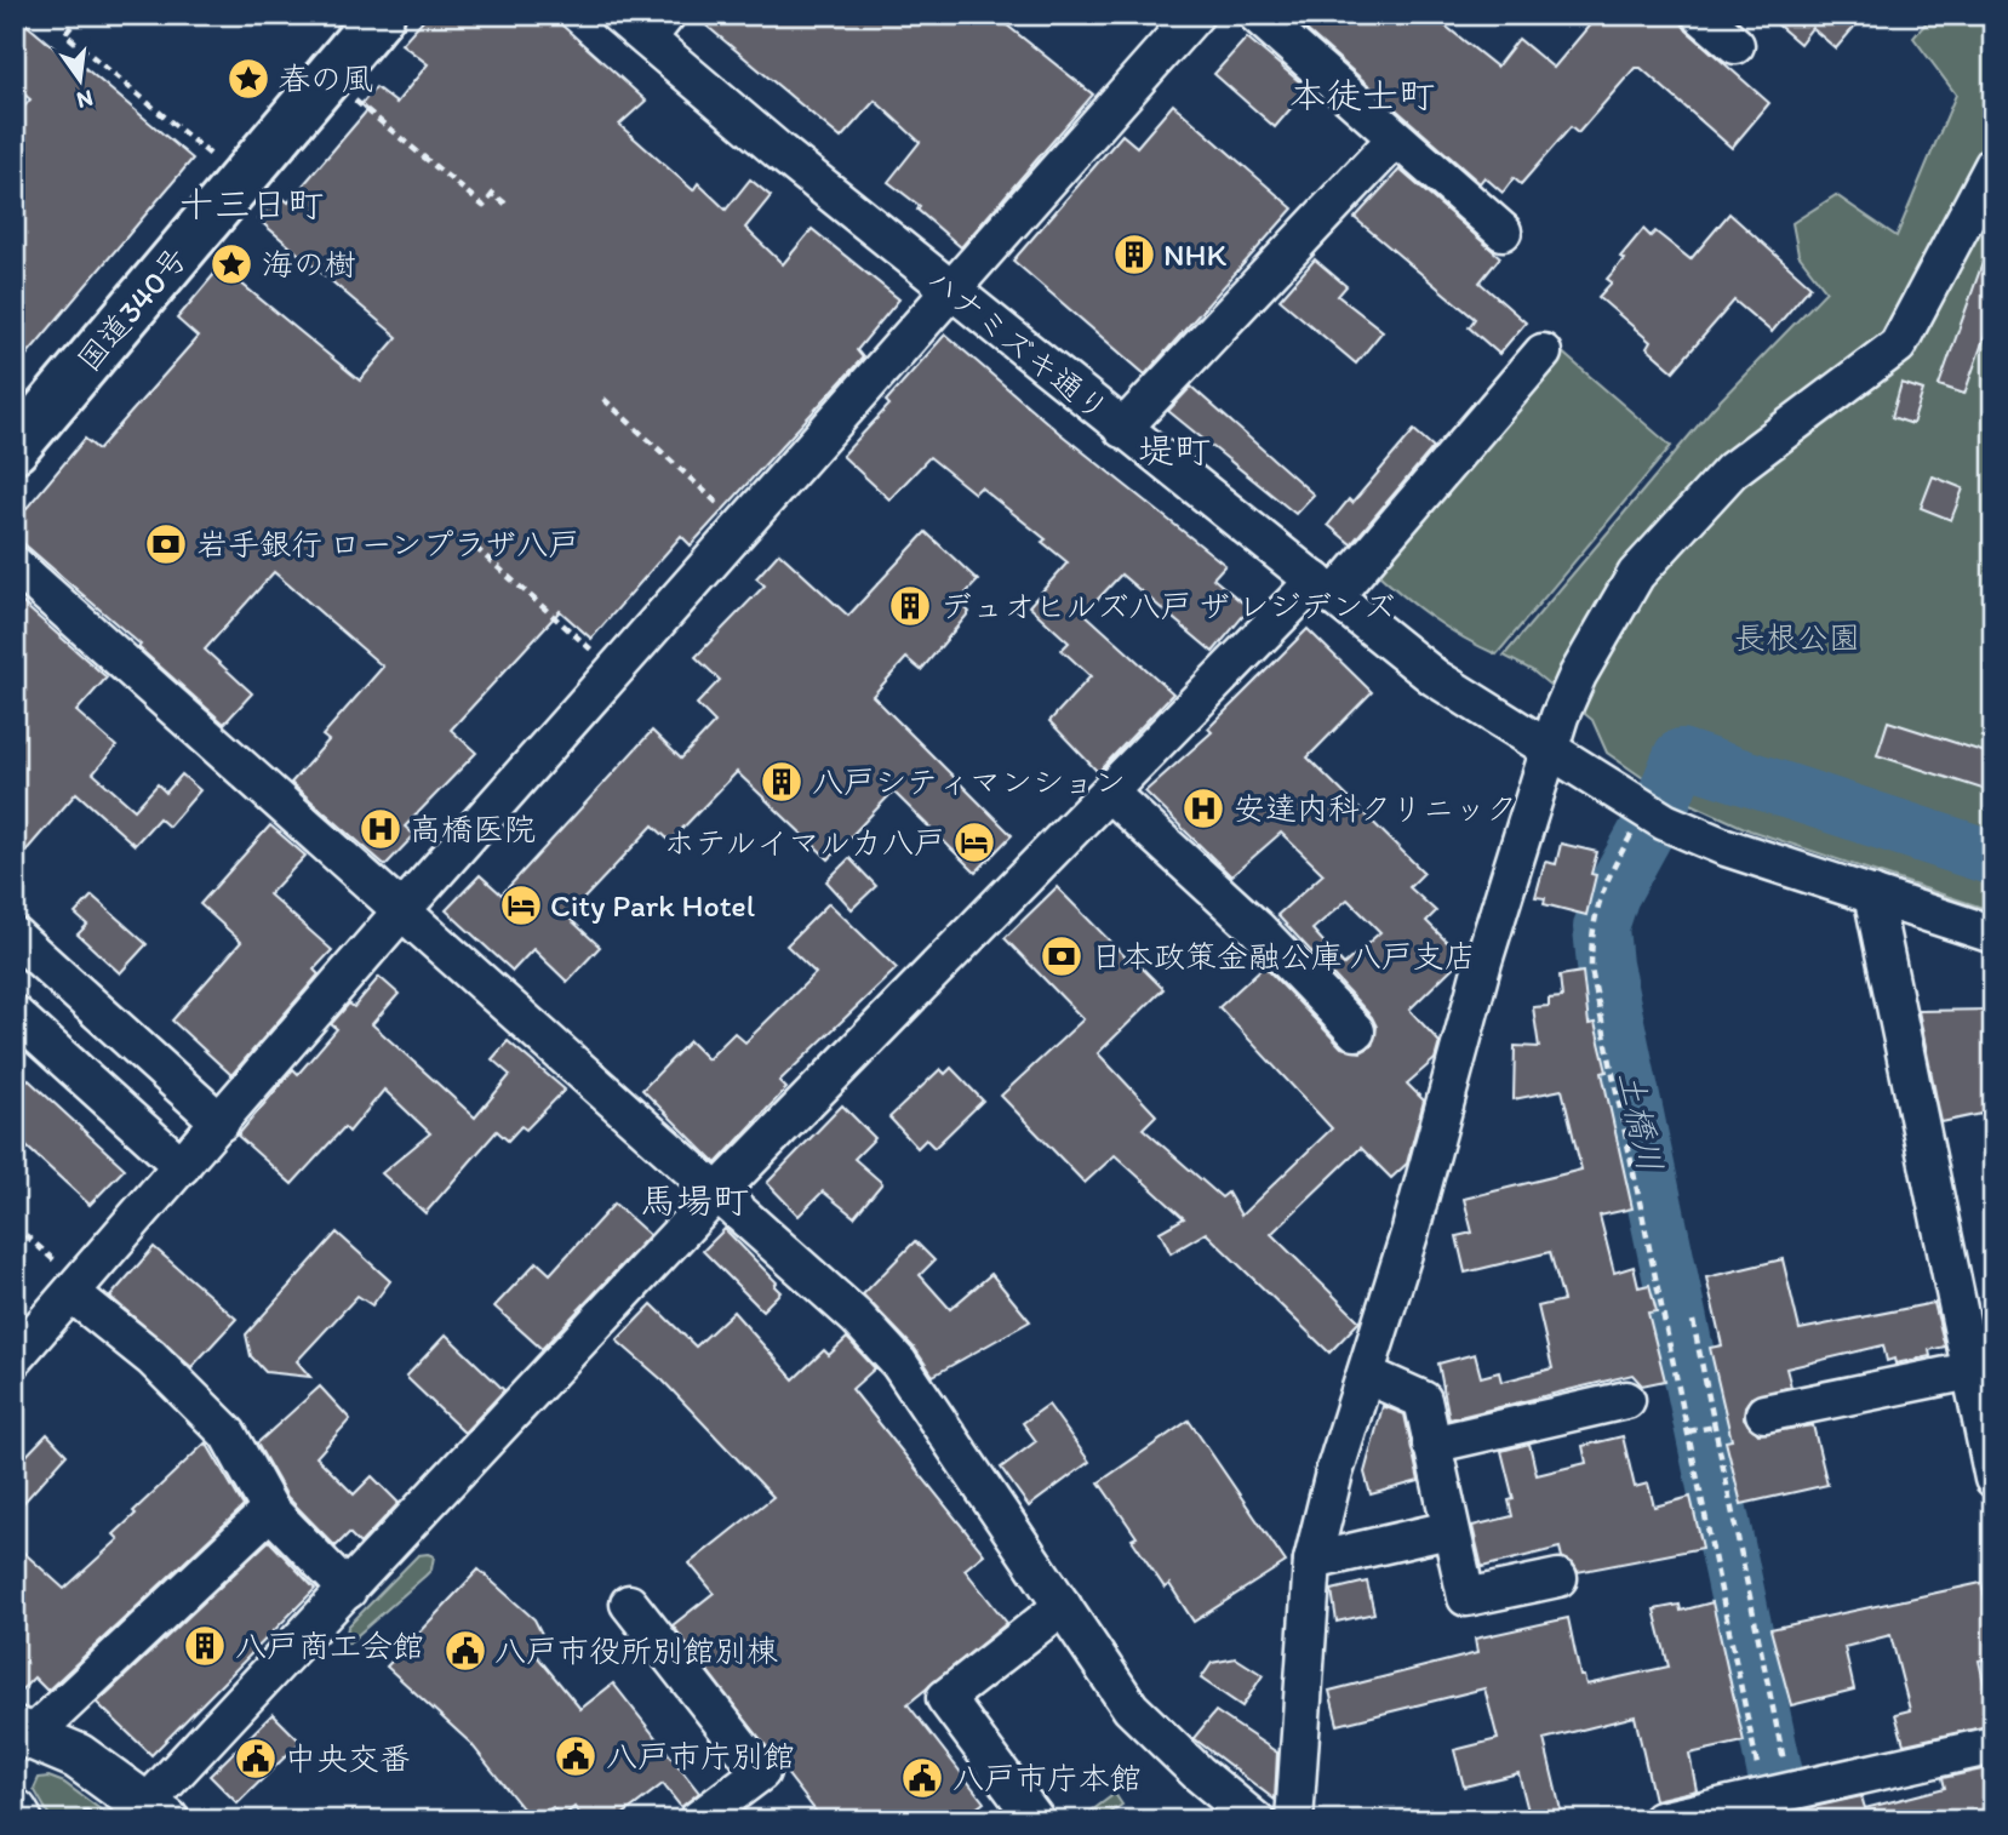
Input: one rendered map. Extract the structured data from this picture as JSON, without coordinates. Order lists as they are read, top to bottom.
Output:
{
  "streets": {
    "highway": ["国道340号"],
    "street": ["ハナミズキ通り"]
  },
  "districts": [
    "本徒士町",
    "十三日町",
    "堤町",
    "馬場町"
  ],
  "water": ["土橋川"],
  "parks": ["長根公園"],
  "places": {
    "place": ["春の風", "海の樹"],
    "building": [
      "NHK",
      "デュオヒルズ八戸 ザ レジデンズ",
      "八戸シティマンション",
      "八戸商工会館"
    ],
    "bank": ["岩手銀行 ローンプラザ八戸", "日本政策金融公庫 八戸支店"],
    "hospital": ["安達内科クリニック", "高橋医院"],
    "hotel": ["ホテルイマルカ八戸", "City Park Hotel"],
    "public building": [
      "八戸市役所別館別棟",
      "八戸市庁別館",
      "中央交番",
      "八戸市庁本館"
    ]
  },
  "north": "bottom"
}
